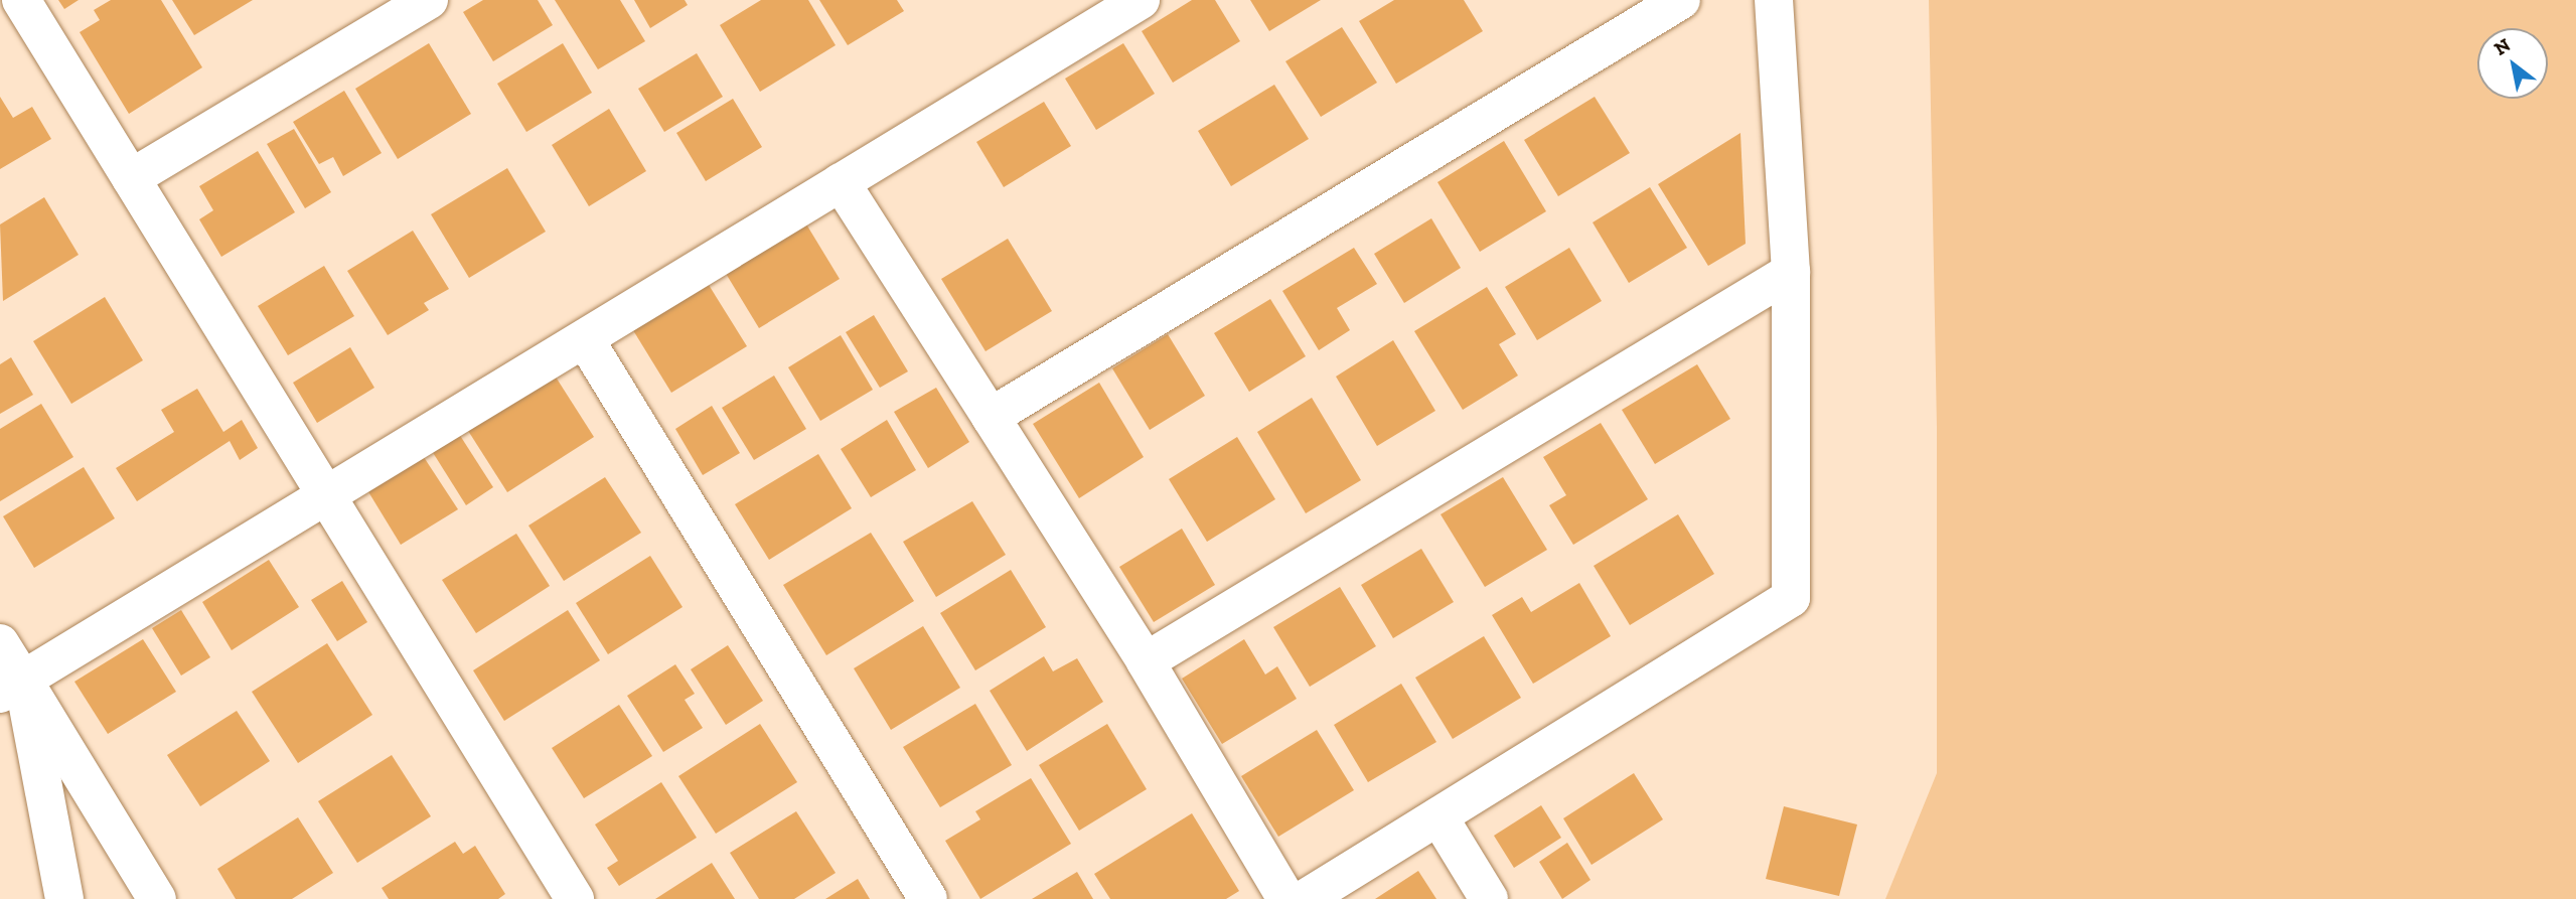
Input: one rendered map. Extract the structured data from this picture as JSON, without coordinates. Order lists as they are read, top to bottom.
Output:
{
  "north": "top left"
}
